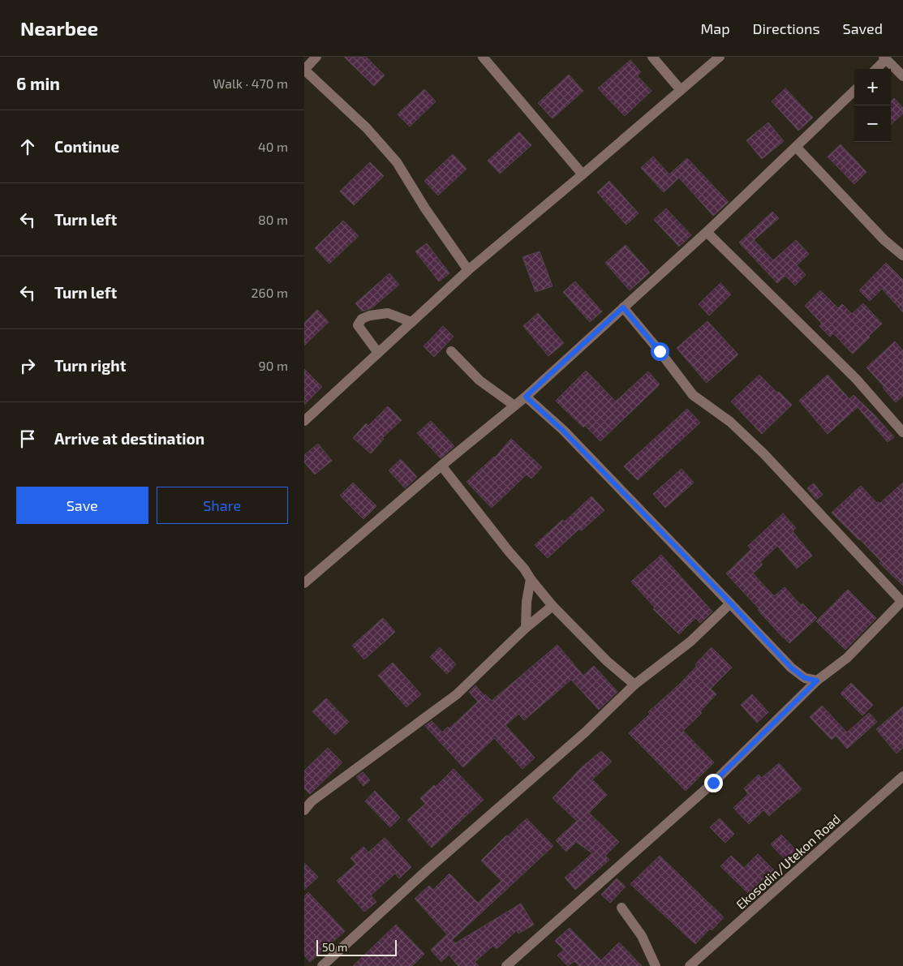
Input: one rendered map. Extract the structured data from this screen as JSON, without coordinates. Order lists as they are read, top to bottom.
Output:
{
  "streets": {
    "street": ["Ekosodin/Utekon Road"]
  },
  "scale_bar": "50 m",
  "page": {
    "header": "Nearbee",
    "nav": ["Map", "Directions", "Saved"],
    "heading": ["6 min", "Walk · 470 m"],
    "map_buttons": ["+", "−"],
    "list": [
      ["Continue", "40 m"],
      ["Turn left", "80 m"],
      ["Turn left", "260 m"],
      ["Turn right", "90 m"],
      "Arrive at destination"
    ],
    "buttons": ["Save", "Share"],
    "scale": "50 m"
  }
}
